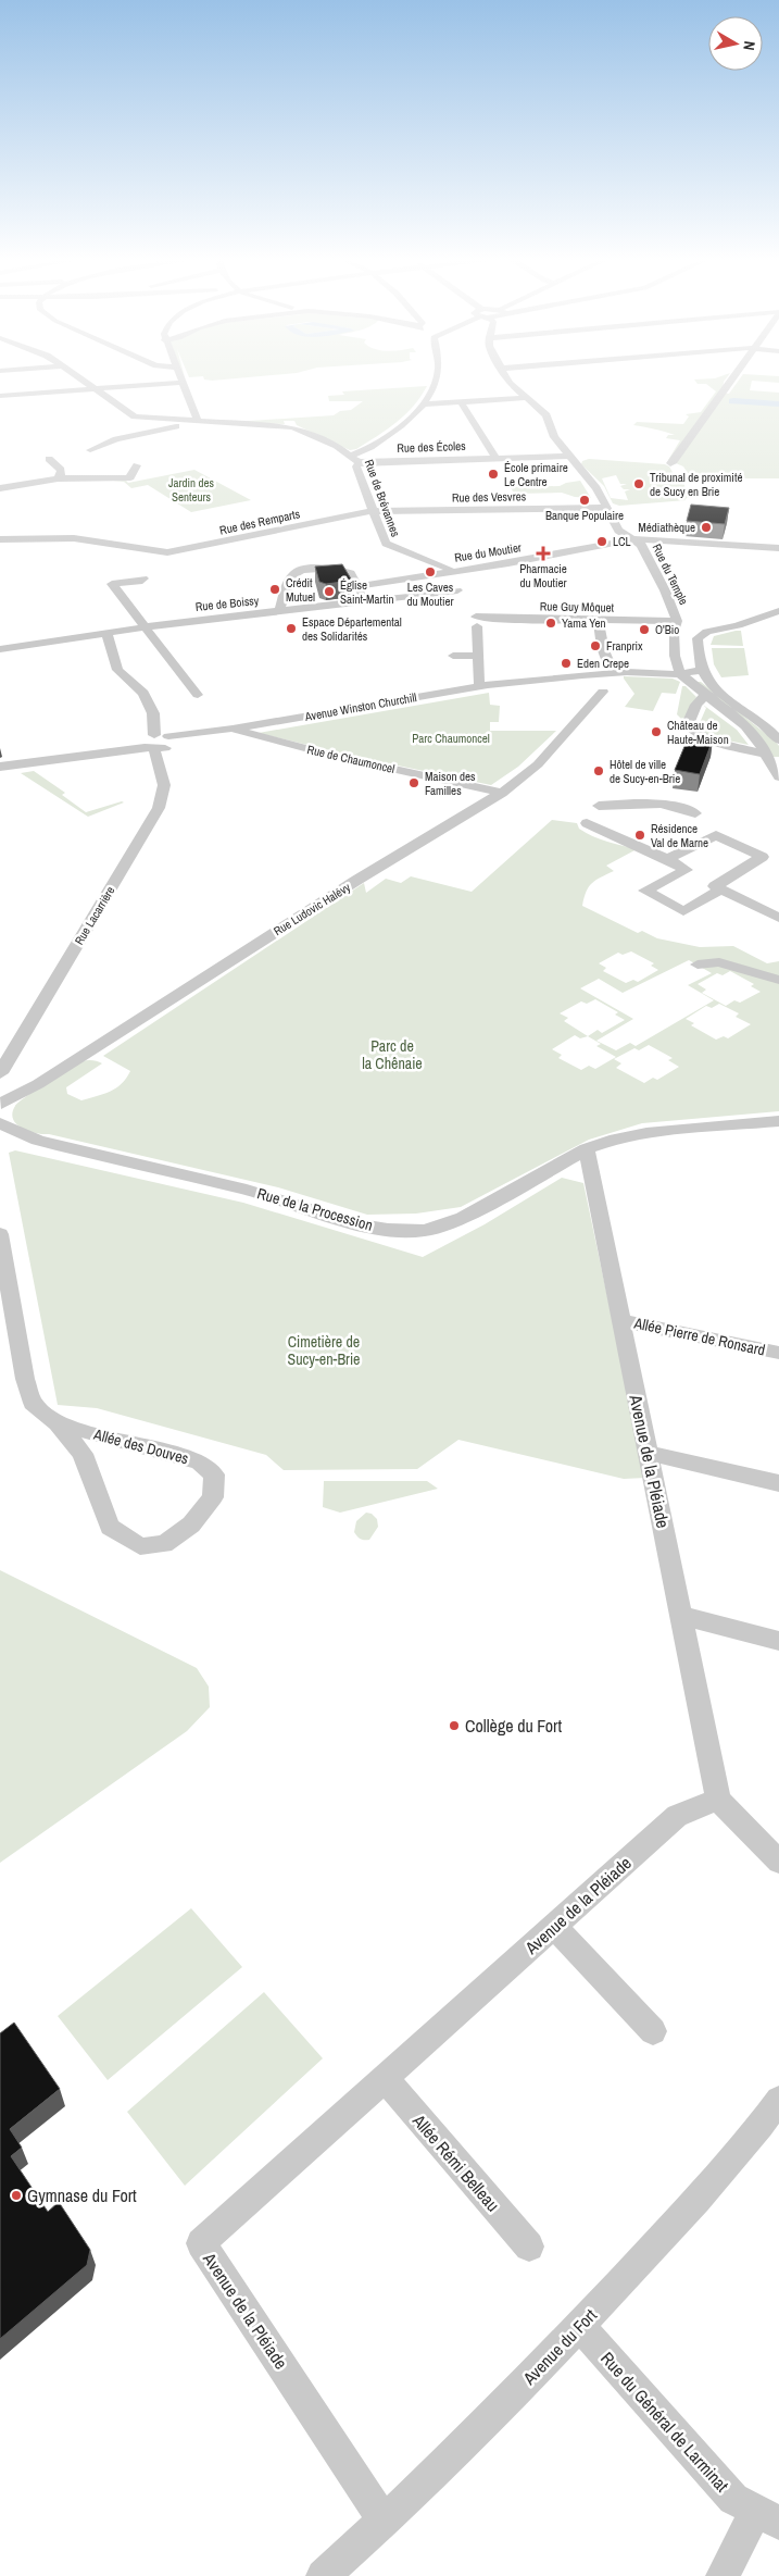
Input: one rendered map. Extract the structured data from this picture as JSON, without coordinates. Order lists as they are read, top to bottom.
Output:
{
  "streets": {
    "street": [
      "Rue des Écoles",
      "Rue des Vesvres",
      "Rue de Brévannes",
      "Rue des Remparts",
      "Rue du Moutier",
      "Rue du Temple",
      "Rue de Boissy",
      "Rue Guy Môquet",
      "Avenue Winston Churchill",
      "Rue de Chaumoncel",
      "Rue Ludovic Halévy",
      "Rue Lacarrière",
      "Rue de la Procession",
      "Allée Pierre de Ronsard",
      "Allée des Douves",
      "Avenue de la Pléiade",
      "Allée Rémi Belleau",
      "Avenue du Fort",
      "Rue du Général de Larminat"
    ]
  },
  "crossings": [
    ["Rue des Écoles", "Rue de Brévannes"],
    ["Rue des Écoles", "Rue du Temple"],
    ["Rue des Vesvres", "Rue de Brévannes"],
    ["Rue des Vesvres", "Rue des Remparts"],
    ["Rue des Vesvres", "Rue du Temple"],
    ["Rue de Brévannes", "Rue des Remparts"],
    ["Rue de Brévannes", "Rue du Moutier"],
    ["Rue du Moutier", "Rue du Temple"],
    ["Rue du Temple", "Rue Guy Môquet"],
    ["Rue de Boissy", "Rue Guy Môquet"],
    ["Rue de Boissy", "Rue Lacarrière"],
    ["Avenue Winston Churchill", "Rue de Chaumoncel"],
    ["Avenue Winston Churchill", "Rue Ludovic Halévy"],
    ["Avenue Winston Churchill", "Rue Lacarrière"],
    ["Rue de Chaumoncel", "Rue Ludovic Halévy"],
    ["Rue de la Procession", "Avenue de la Pléiade"],
    ["Allée Pierre de Ronsard", "Avenue de la Pléiade"],
    ["Avenue de la Pléiade", "Allée Rémi Belleau"],
    ["Avenue de la Pléiade", "Avenue du Fort"],
    ["Avenue du Fort", "Rue du Général de Larminat"]
  ],
  "parks": [
    "Jardin des Senteurs",
    "Parc Chaumoncel",
    "Parc de la Chênaie",
    "Cimetière de Sucy-en-Brie"
  ],
  "places": {
    "other": [
      "École primaire Le Centre",
      "Tribunal de proximité de Sucy en Brie",
      "Banque Populaire",
      "Médiathèque",
      "LCL",
      "Les Caves du Moutier",
      "Crédit Mutuel",
      "Église Saint-Martin",
      "Yama Yen",
      "Espace Départemental des Solidarités",
      "O'Bio",
      "Franprix",
      "Eden Crepe",
      "Château de Haute-Maison",
      "Hôtel de ville de Sucy-en-Brie",
      "Maison des Familles",
      "Résidence Val de Marne",
      "Collège du Fort",
      "Gymnase du Fort"
    ],
    "health": ["Pharmacie du Moutier"]
  },
  "north": "right"
}
